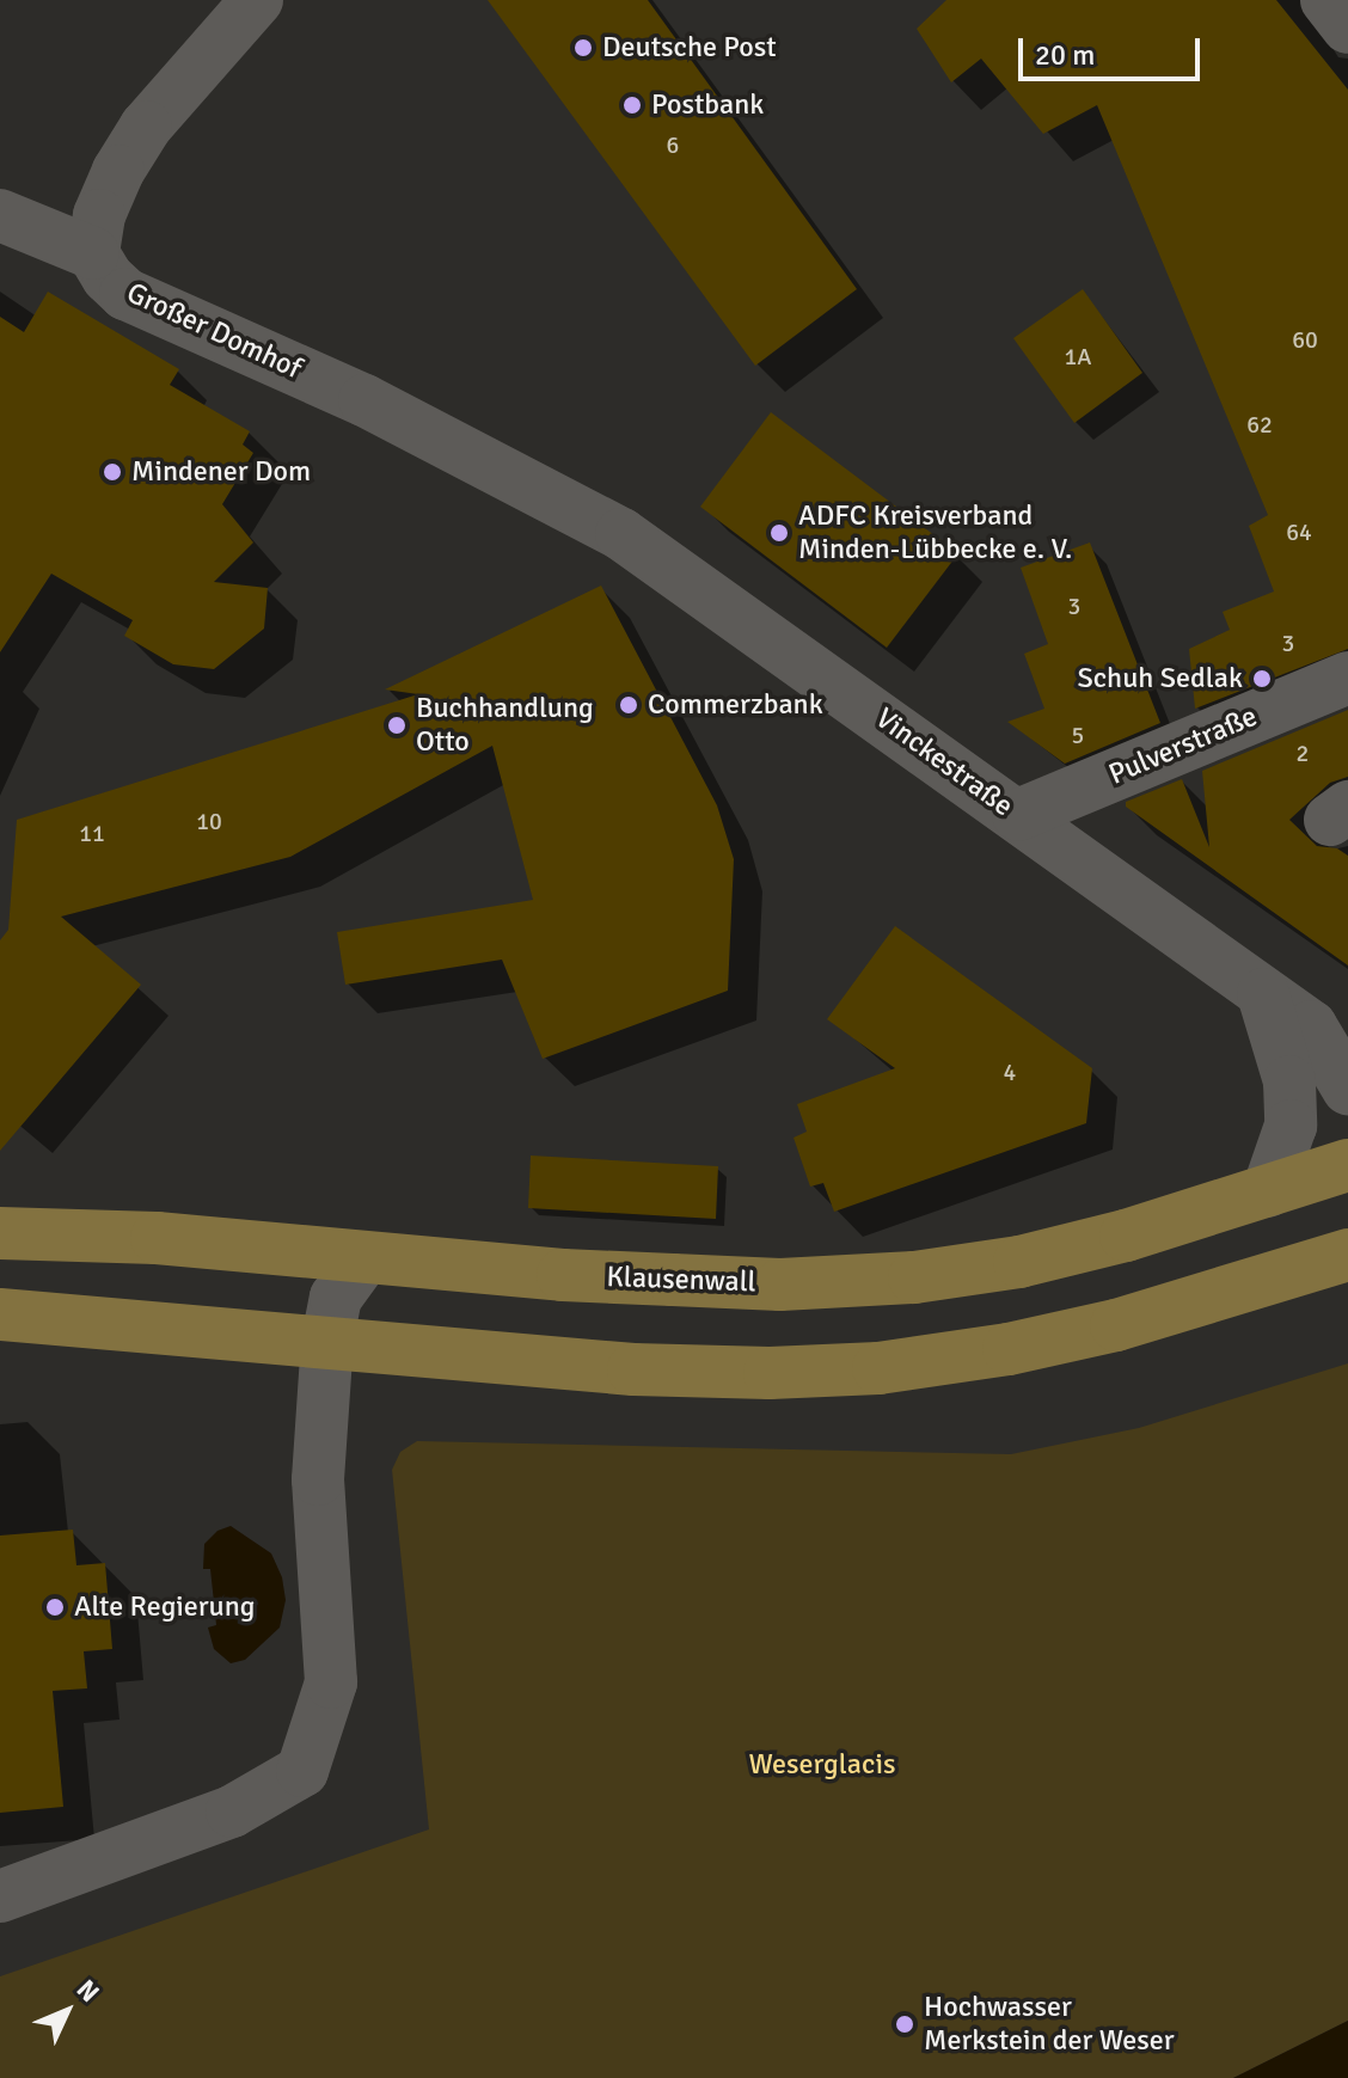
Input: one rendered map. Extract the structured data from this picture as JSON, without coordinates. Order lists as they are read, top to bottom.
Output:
{
  "streets": {
    "main road": ["Klausenwall"],
    "street": ["Großer Domhof", "Pulverstraße", "Vinckestraße"]
  },
  "crossings": [
    ["Großer Domhof", "Vinckestraße"],
    ["Pulverstraße", "Vinckestraße"]
  ],
  "parks": ["Weserglacis"],
  "places": [
    "Deutsche Post",
    "Postbank",
    "Mindener Dom",
    "ADFC Kreisverband Minden-Lübbecke e. V.",
    "Schuh Sedlak",
    "Commerzbank",
    "Buchhandlung Otto",
    "Alte Regierung",
    "Hochwasser Merkstein der Weser"
  ],
  "house_numbers": [
    "6",
    "60",
    "1A",
    "62",
    "64",
    "3",
    "3",
    "5",
    "2",
    "10",
    "11",
    "4"
  ],
  "scale_bar": "20 m",
  "north": "top right"
}
